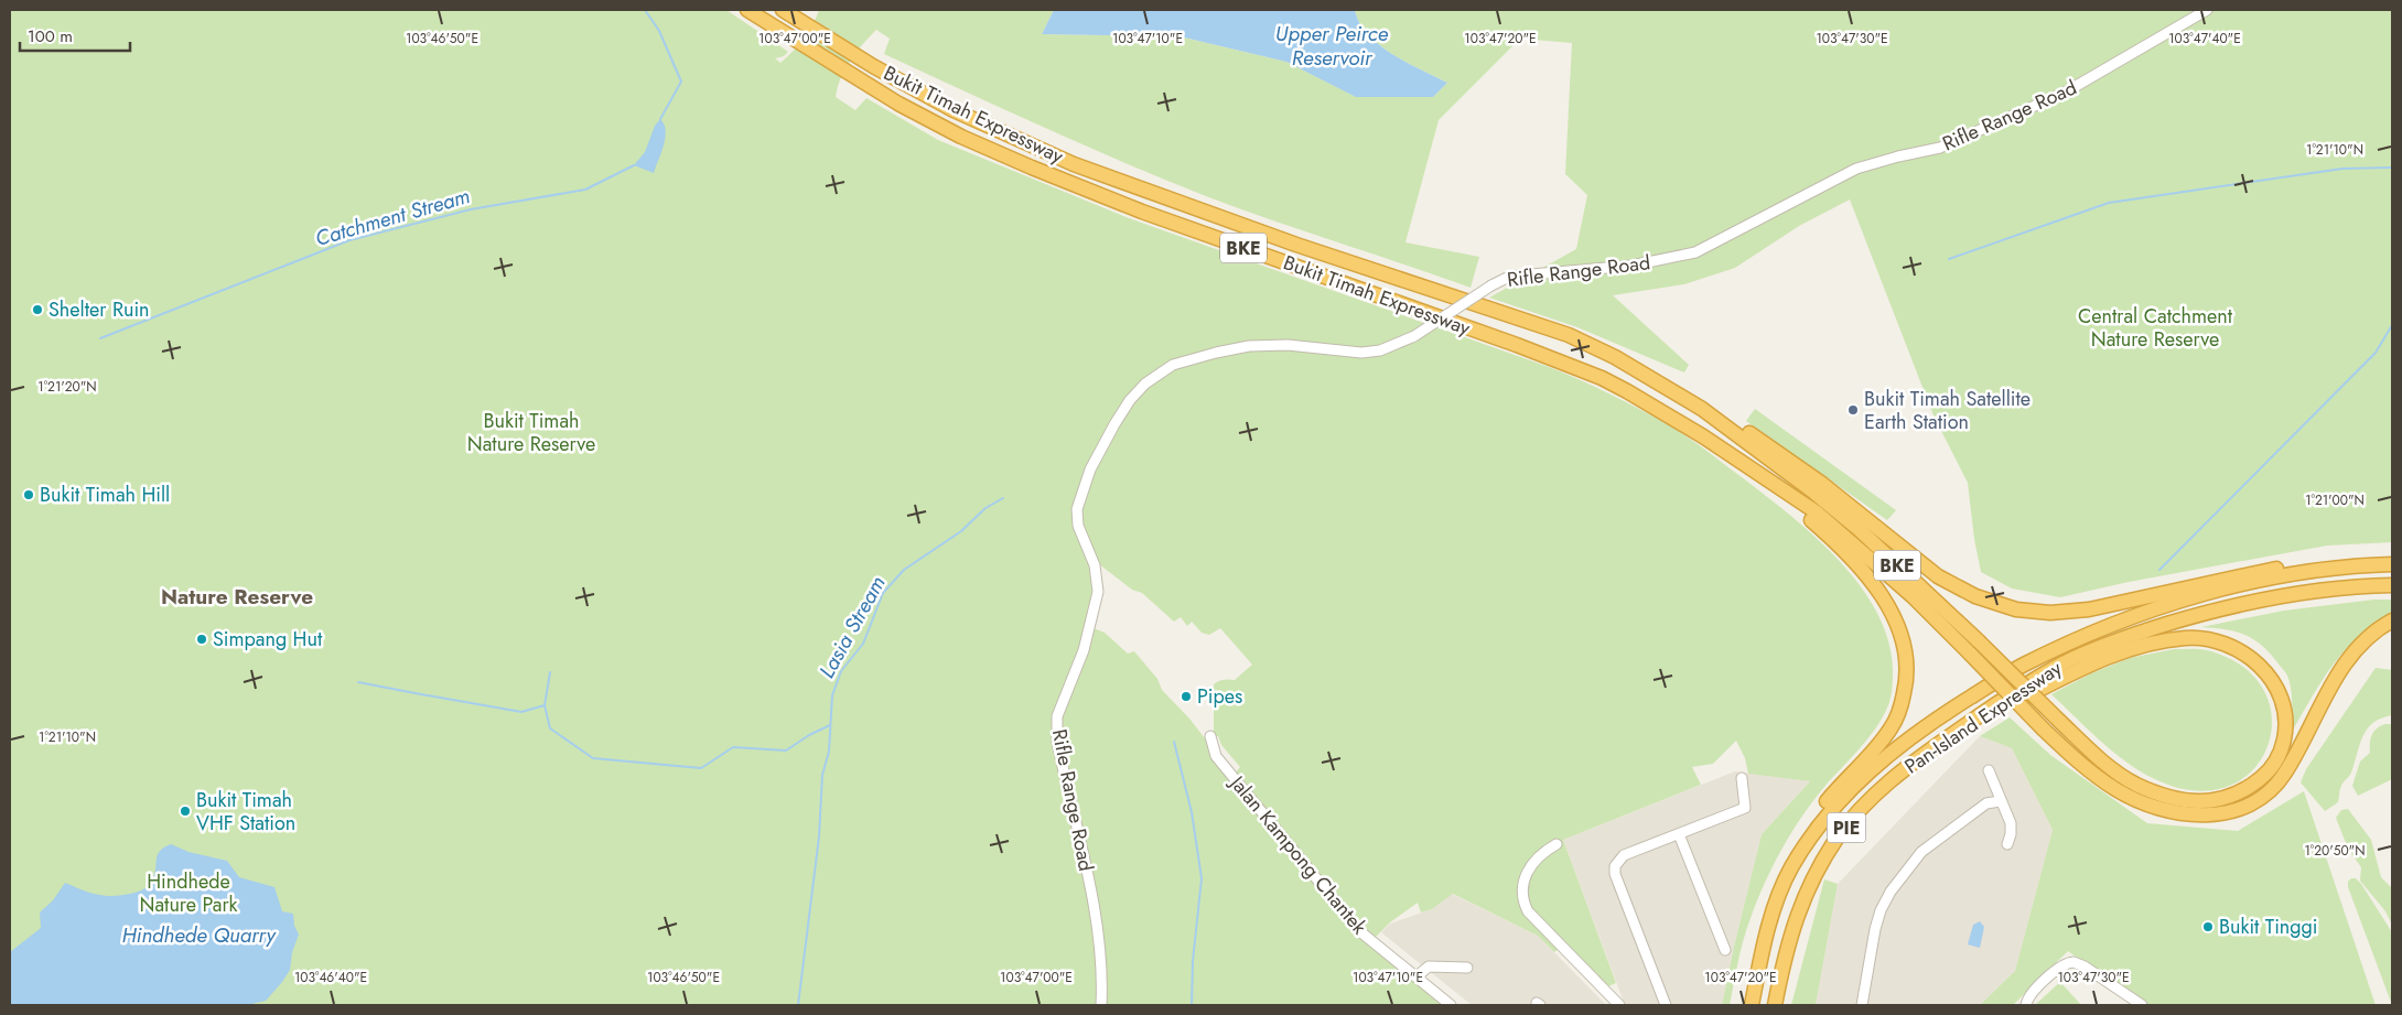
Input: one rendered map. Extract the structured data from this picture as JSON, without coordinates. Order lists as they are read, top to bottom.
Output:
{
  "streets": {
    "highway": [
      "Bukit Timah Expressway",
      "BKE",
      "Pan-Island Expressway",
      "PIE"
    ],
    "street": ["Rifle Range Road", "Jalan Kampong Chantek"]
  },
  "crossings": [
    ["Bukit Timah Expressway", "BKE"],
    ["BKE", "Pan-Island Expressway"]
  ],
  "districts": ["Nature Reserve"],
  "water": [
    "Upper Peirce Reservoir",
    "Catchment Stream",
    "Lasia Stream",
    "Hindhede Quarry"
  ],
  "parks": ["Central Catchment Nature Reserve", "Bukit Timah Nature Reserve", "Hindhede Nature Park"],
  "places": [
    "Shelter Ruin",
    "Bukit Timah Satellite Earth Station",
    "Bukit Timah Hill",
    "Simpang Hut",
    "Pipes",
    "Bukit Timah VHF Station",
    "Bukit Tinggi"
  ],
  "scale_bar": "100 m",
  "coordinates": [
    "103°46'50\"E",
    "103°47'00\"E",
    "103°47'10\"E",
    "103°47'20\"E",
    "103°47'30\"E",
    "103°47'40\"E",
    "1°21'10\"N",
    "1°21'20\"N",
    "1°21'00\"N",
    "1°20'50\"N",
    "103°46'40\"E"
  ]
}
